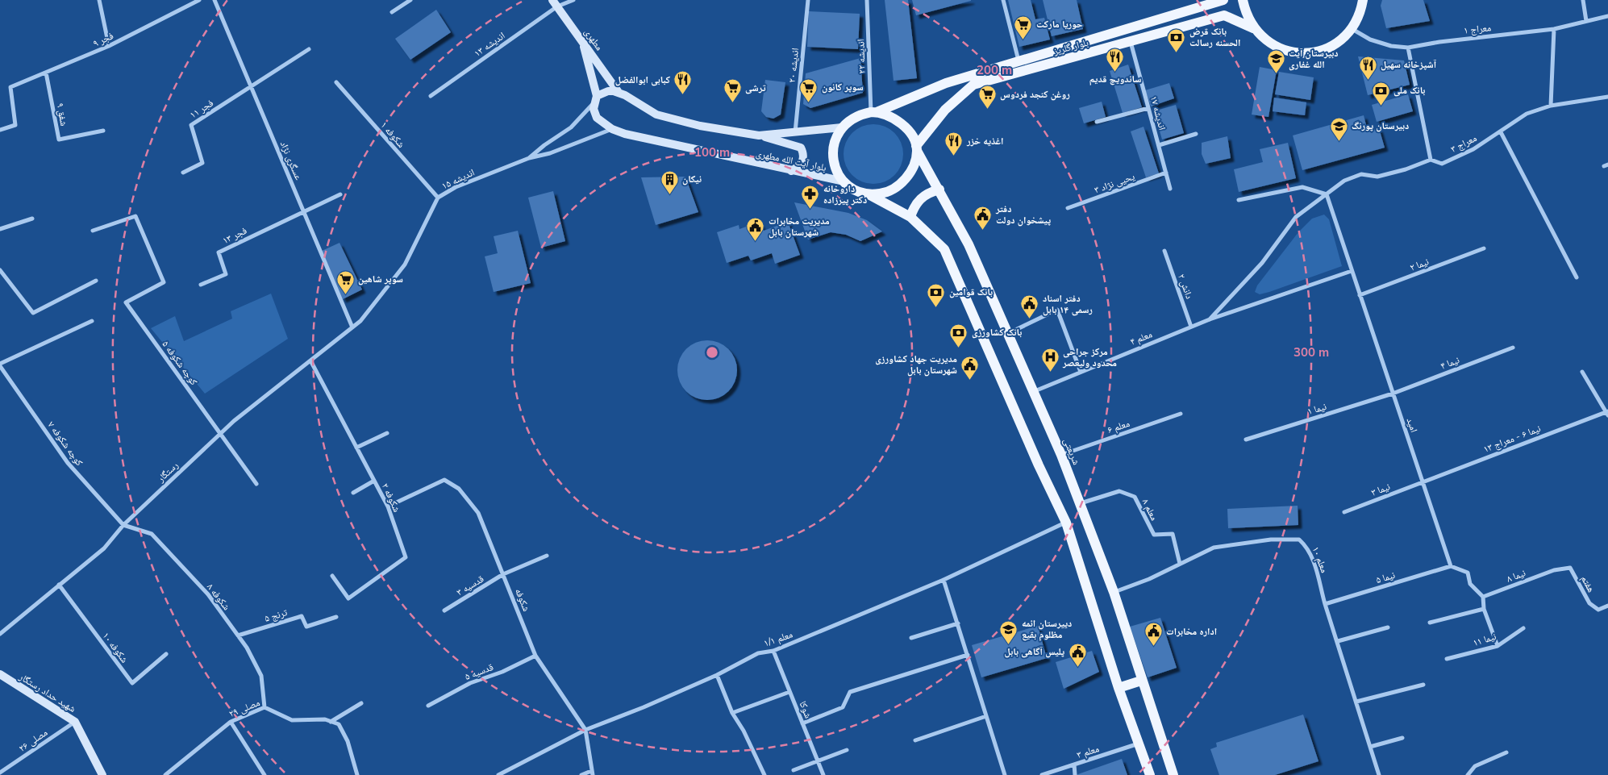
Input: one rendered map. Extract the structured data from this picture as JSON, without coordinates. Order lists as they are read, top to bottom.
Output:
{
  "streets": {
    "main road": [
      "مطهری",
      "بلوار گلریز",
      "بلوار آیت الله مطهری",
      "شریعتی",
      "شهید حداد رستگار"
    ],
    "street": [
      "معراج ۱",
      "فجر ۹",
      "اندیشه ١٣",
      "اندیشه ۲۲",
      "اندیشه ۲۰",
      "فجر ۱۱",
      "اندیشه ۱۷",
      "شفق ۹",
      "شکوفه ۱",
      "معراج ۳",
      "عسگری نژاد",
      "اندیشه ۱۵",
      "یحیی نژاد ۳",
      "فجر ۱۳",
      "نیما ۲",
      "دانش ۲",
      "معلم ۴",
      "کوچه شکوفه ۵",
      "نیما ۴",
      "نیما ۱",
      "امید",
      "معلم ۶",
      "نیما ۶ - معراج ۱۳",
      "کوچه شکوفه ۷",
      "رستگار",
      "نیما ۳",
      "شکوفه ۲",
      "معلم ۸",
      "معلم ۱۰",
      "نیما ۸",
      "نیما ۵",
      "هفتم",
      "قدسیه ۳",
      "شکوفه ۸",
      "شکوفه",
      "ترنج ۵",
      "معلم ۱/۱",
      "نیما ۱۱",
      "شکوفه ۱۰",
      "قدسیه ۵",
      "مصلی ۲۹",
      "شوکا",
      "مصلی ۲۶",
      "معلم ۳"
    ]
  },
  "crossings": [
    ["فجر ۹", "شفق ۹"],
    ["مطهری", "اندیشه ١٣"],
    ["مطهری", "بلوار آیت الله مطهری"],
    ["بلوار گلریز", "اندیشه ۲۲"],
    ["بلوار گلریز", "اندیشه ۱۷"],
    ["بلوار گلریز", "بلوار آیت الله مطهری"],
    ["بلوار گلریز", "شریعتی"],
    ["اندیشه ۲۲", "بلوار آیت الله مطهری"],
    ["اندیشه ۲۲", "شریعتی"],
    ["اندیشه ۲۰", "بلوار آیت الله مطهری"],
    ["فجر ۱۱", "عسگری نژاد"],
    ["اندیشه ۱۷", "یحیی نژاد ۳"],
    ["شکوفه ۱", "اندیشه ۱۵"],
    ["معراج ۳", "معلم ۴"],
    ["معراج ۳", "امید"],
    ["عسگری نژاد", "اندیشه ۱۵"],
    ["عسگری نژاد", "فجر ۱۳"],
    ["عسگری نژاد", "رستگار"],
    ["بلوار آیت الله مطهری", "اندیشه ۱۵"],
    ["بلوار آیت الله مطهری", "شریعتی"],
    ["اندیشه ۱۵", "رستگار"],
    ["نیما ۲", "امید"],
    ["دانش ۲", "معلم ۴"],
    ["معلم ۴", "امید"],
    ["معلم ۴", "شریعتی"],
    ["کوچه شکوفه ۵", "رستگار"],
    ["نیما ۴", "نیما ۱"],
    ["نیما ۴", "امید"],
    ["نیما ۱", "امید"],
    ["امید", "نیما ۶ - معراج ۱۳"],
    ["امید", "نیما ۳"],
    ["امید", "نیما ۵"],
    ["معلم ۶", "شریعتی"],
    ["نیما ۶ - معراج ۱۳", "نیما ۳"],
    ["کوچه شکوفه ۷", "رستگار"],
    ["کوچه شکوفه ۷", "شکوفه ۸"],
    ["شریعتی", "معلم ۸"],
    ["شریعتی", "معلم ۱۰"],
    ["رستگار", "شکوفه ۲"],
    ["رستگار", "شکوفه ۸"],
    ["رستگار", "شکوفه ۱۰"],
    ["شکوفه ۲", "شکوفه"],
    ["معلم ۸", "معلم ۱۰"],
    ["معلم ۱۰", "نیما ۵"],
    ["نیما ۸", "هفتم"],
    ["قدسیه ۳", "شکوفه"],
    ["شکوفه ۸", "ترنج ۵"],
    ["شکوفه ۸", "مصلی ۲۹"],
    ["شکوفه", "معلم ۱/۱"],
    ["شکوفه", "قدسیه ۵"],
    ["معلم ۱/۱", "شوکا"],
    ["شهید حداد رستگار", "مصلی ۲۶"]
  ],
  "places": {
    "supermarket": [
      "حوریا مارکت",
      "سوپر کانون",
      "ترشی",
      "روغن کنجد فردوس",
      "سوپر شاهین"
    ],
    "bank": [
      "بانک قرض الحسنه رسالت",
      "بانک ملی",
      "بانک قوامین",
      "بانک کشاورزی"
    ],
    "restaurant": [
      "ساندویچ قدیم",
      "آشپزخانه سهیل",
      "کبابی ابوالفضل",
      "اغذیه خزر"
    ],
    "school or university": ["دبیرستان آیت الله غفاری", "دبیرستان پورنگ", "دییرستان ائمه مظلوم بقیع"],
    "building": ["نیکان"],
    "pharmacy": ["داروخانه دکتر پیرزاده"],
    "public building": [
      "دفتر پیشخوان دولت",
      "مدیریت مخابرات شهرستان بابل",
      "دفتر اسناد رسمی ۱۴ بابل",
      "مدیریت جهاد کشاورزی شهرستان بابل",
      "اداره مخابرات",
      "پلیس آگاهی بابل"
    ],
    "hospital": ["مرکز جراحی محدود ولیعصر"]
  },
  "rings": ["200 m", "100 m", "300 m"]
}
